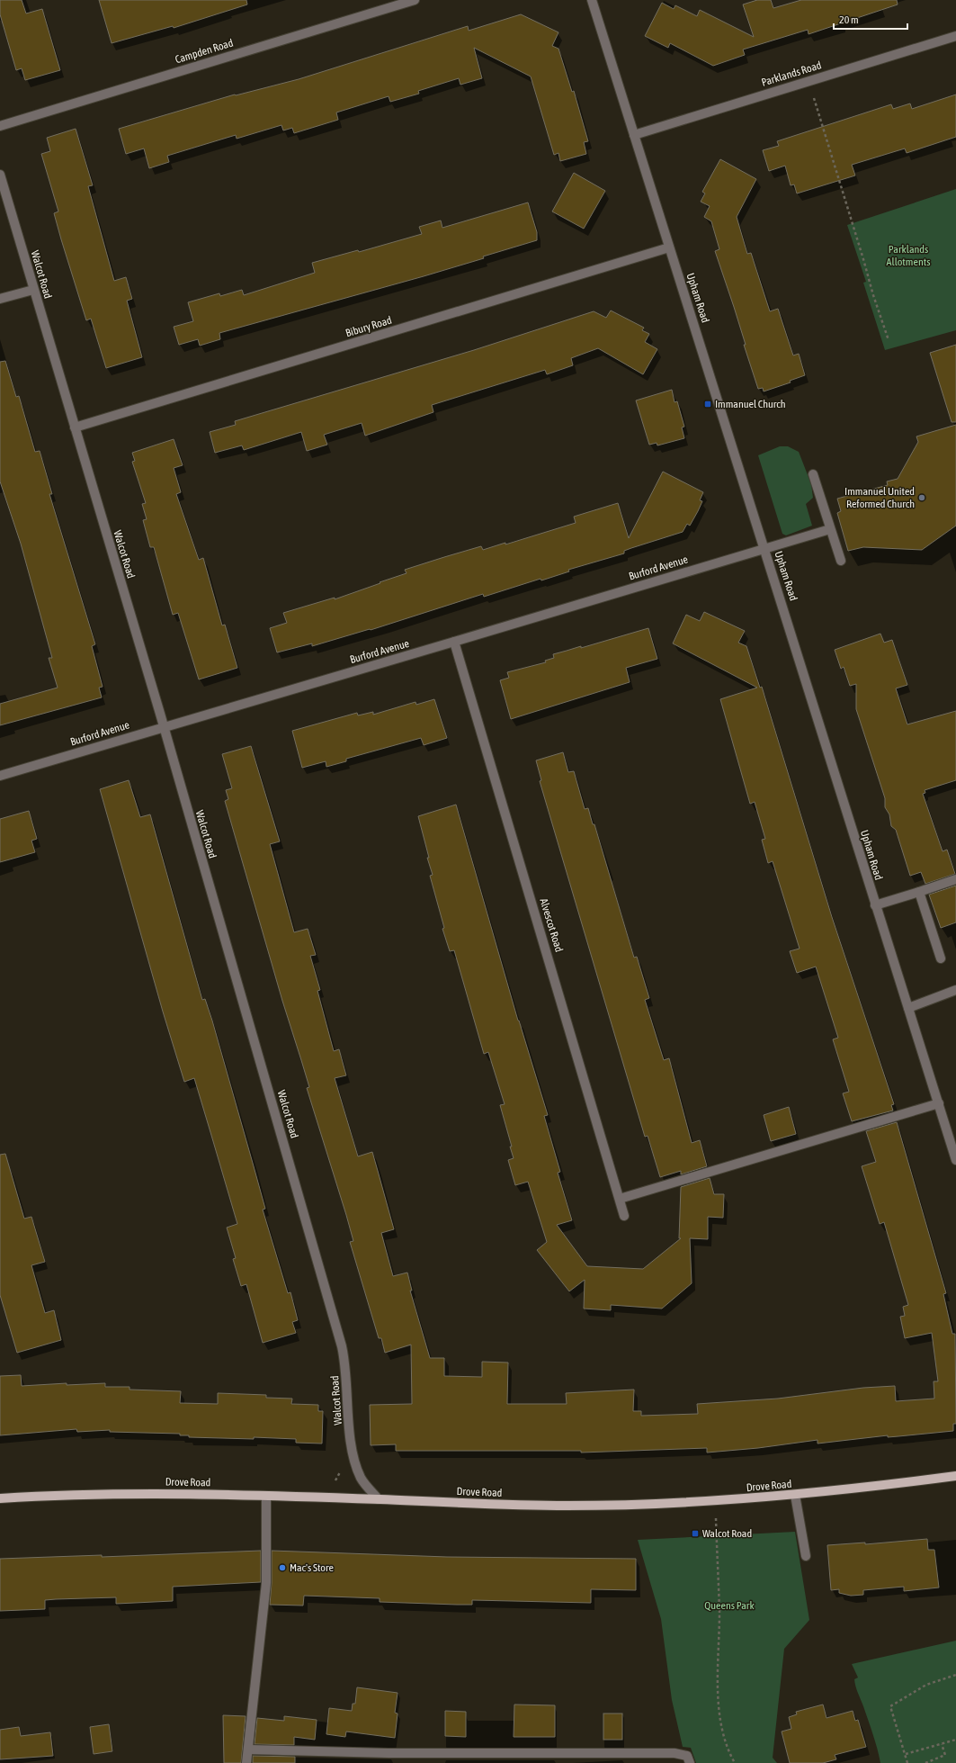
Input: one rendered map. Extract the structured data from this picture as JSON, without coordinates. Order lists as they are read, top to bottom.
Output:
{
  "streets": {
    "main road": ["Drove Road"],
    "street": [
      "Campden Road",
      "Parklands Road",
      "Walcot Road",
      "Upham Road",
      "Bibury Road",
      "Burford Avenue",
      "Alvescot Road"
    ]
  },
  "crossings": [
    ["Parklands Road", "Upham Road"],
    ["Walcot Road", "Bibury Road"],
    ["Walcot Road", "Burford Avenue"],
    ["Walcot Road", "Drove Road"],
    ["Upham Road", "Bibury Road"],
    ["Upham Road", "Burford Avenue"],
    ["Burford Avenue", "Alvescot Road"]
  ],
  "parks": ["Parklands Allotments", "Queens Park"],
  "places": {
    "transit": ["Immanuel Church", "Walcot Road"],
    "other": ["Immanuel United Reformed Church", "Mac's Store"]
  },
  "scale_bar": "20 m"
}
